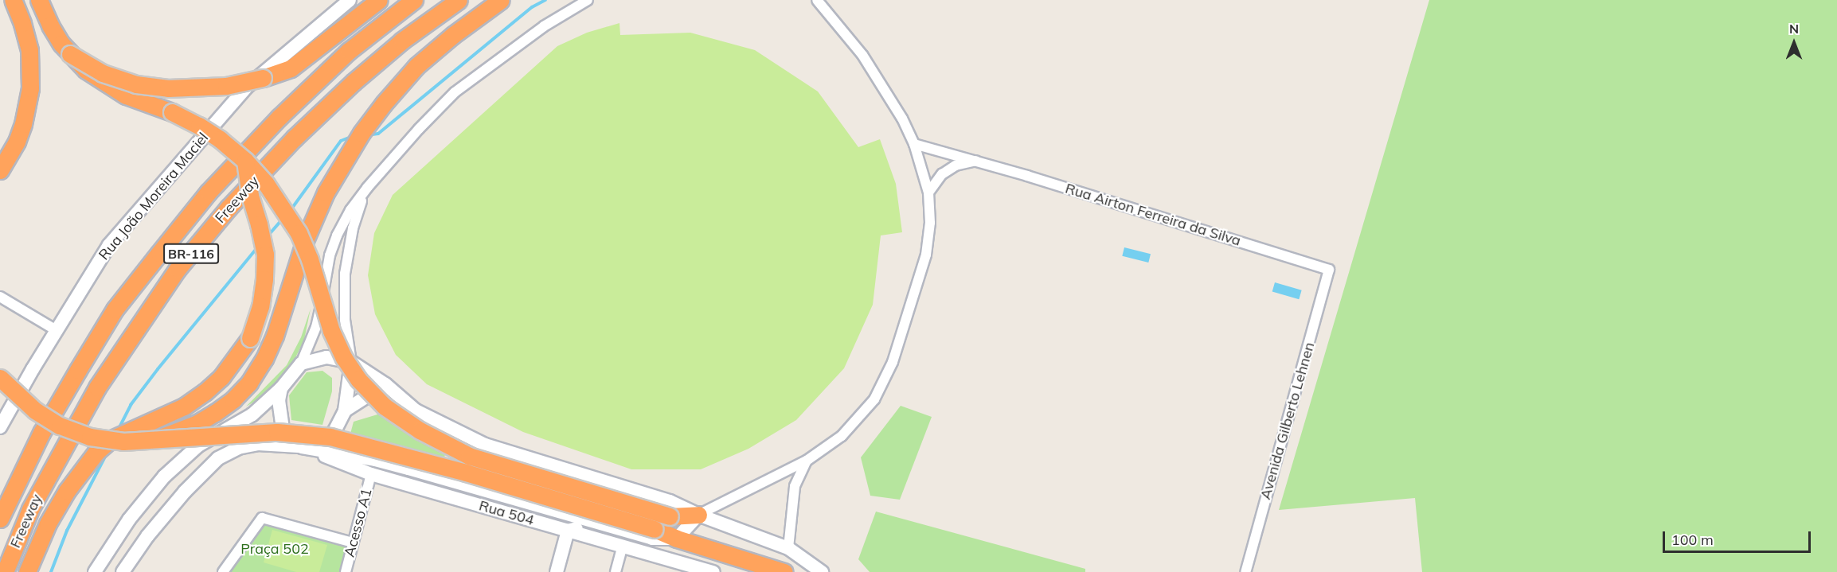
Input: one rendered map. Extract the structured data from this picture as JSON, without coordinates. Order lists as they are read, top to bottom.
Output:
{
  "streets": {
    "highway": ["Freeway", "BR-116"],
    "main road": ["Rua João Moreira Maciel", "Rua 504"],
    "street": ["Rua Airton Ferreira da Silva", "Avenida Gilberto Lehnen", "Acesso A1"]
  },
  "crossings": [
    ["Rua Airton Ferreira da Silva", "Avenida Gilberto Lehnen"],
    ["Rua 504", "Acesso A1"]
  ],
  "parks": ["Praça 502"],
  "scale_bar": "100 m",
  "north": "top"
}
